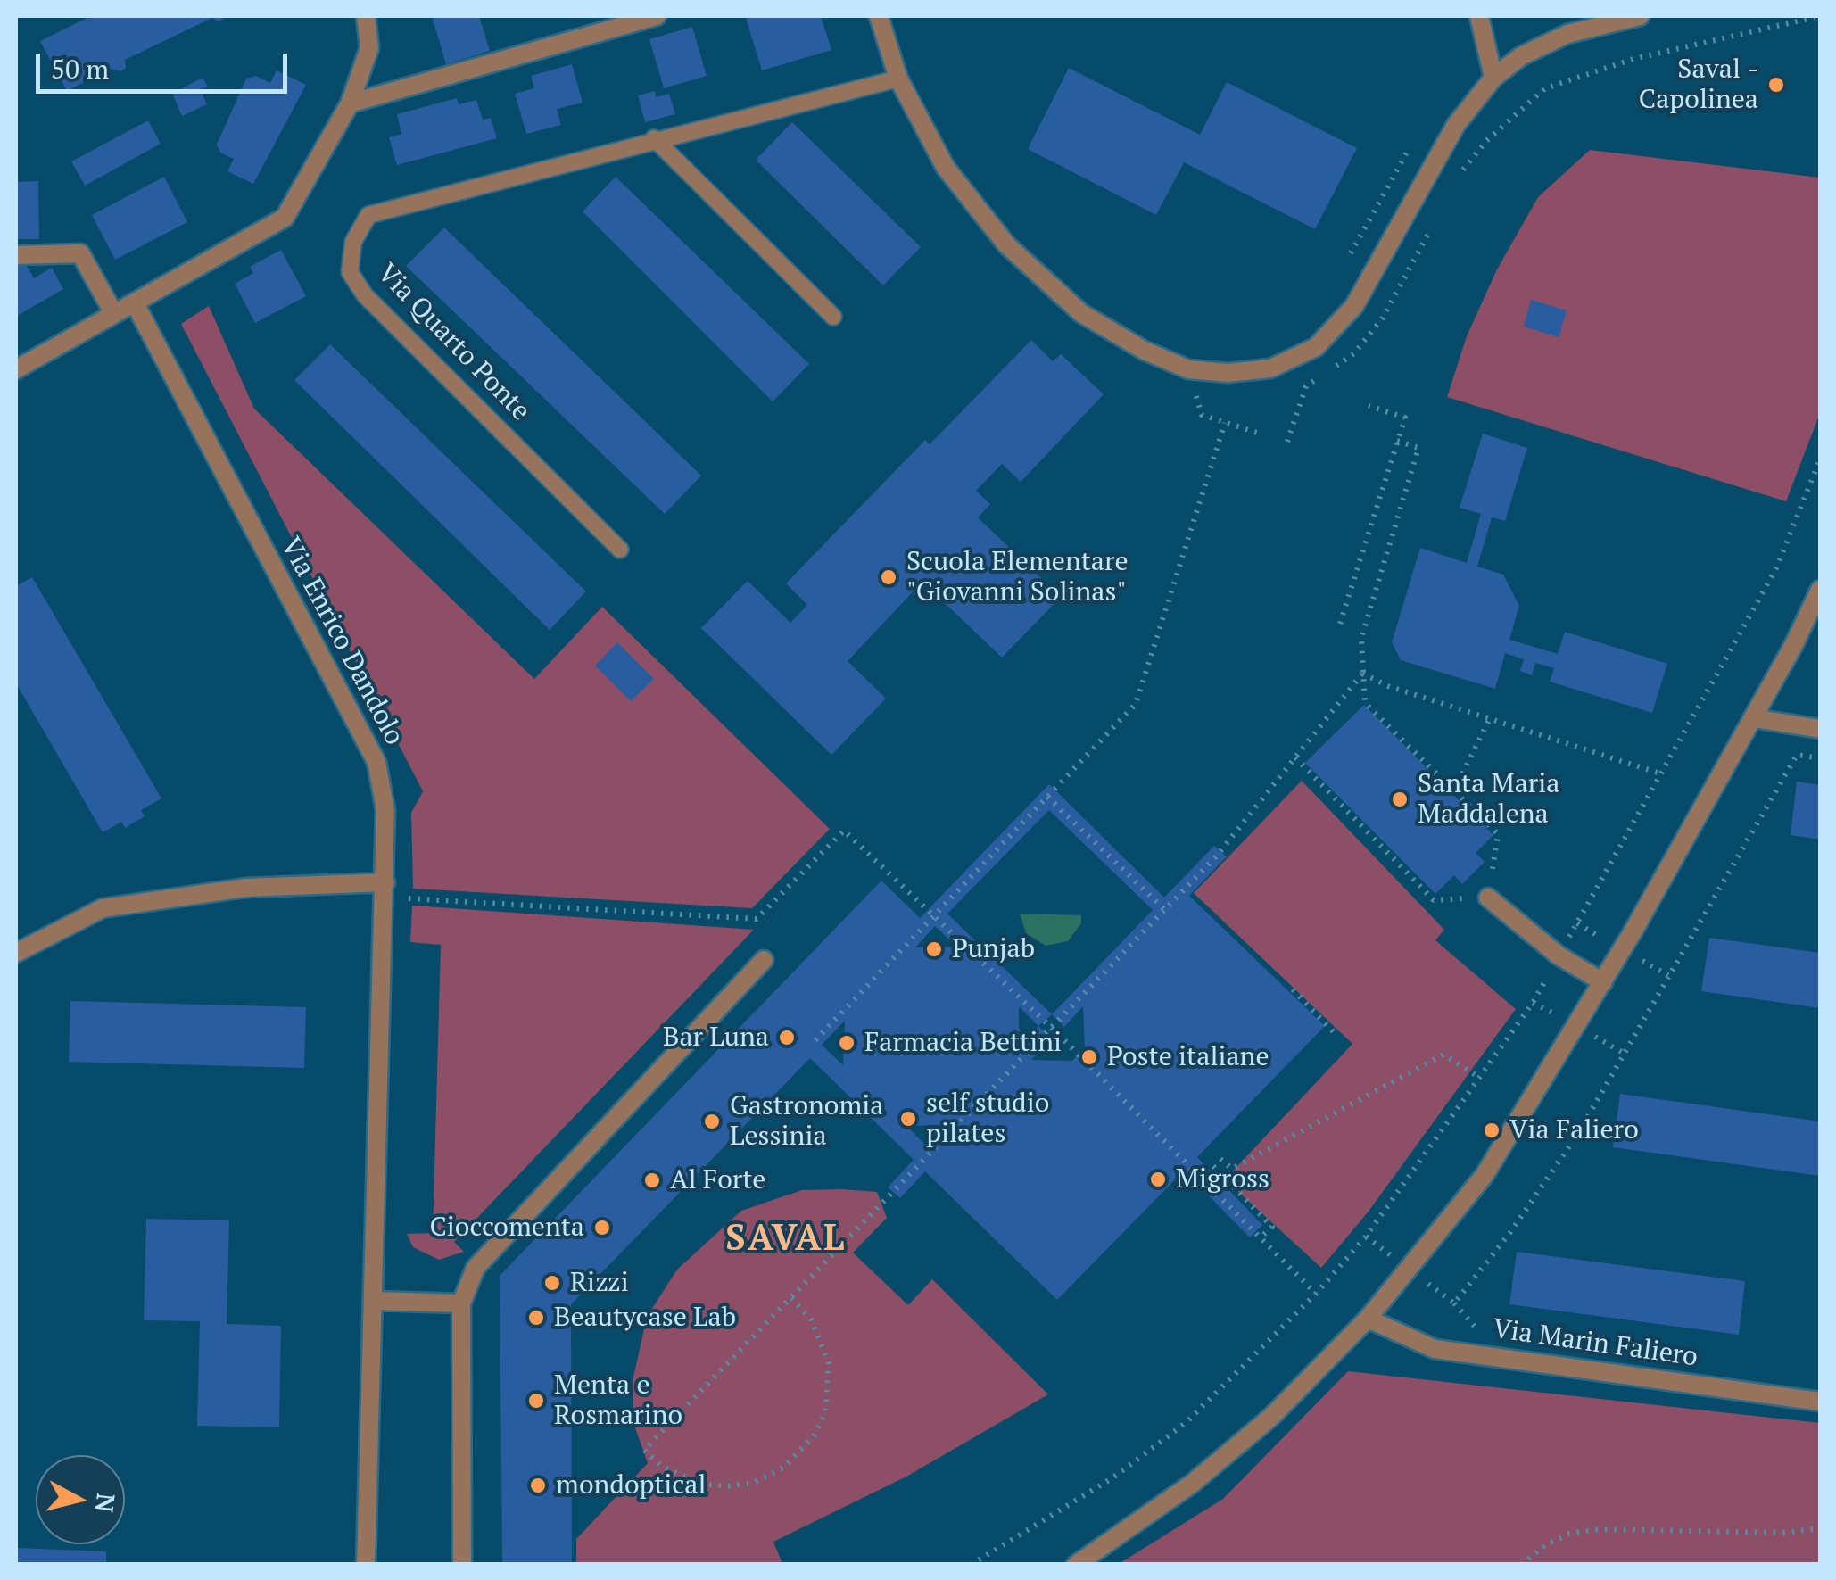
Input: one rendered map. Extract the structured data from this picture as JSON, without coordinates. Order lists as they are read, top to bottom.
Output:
{
  "streets": {
    "street": ["Via Enrico Dandolo", "Via Marin Faliero"],
    "lane": ["Via Quarto Ponte"]
  },
  "districts": ["SAVAL"],
  "places": [
    "Saval - Capolinea",
    "Scuola Elementare \"Giovanni Solinas\"",
    "Santa Maria Maddalena",
    "Punjab",
    "Bar Luna",
    "Farmacia Bettini",
    "Poste italiane",
    "self studio pilates",
    "Gastronomia Lessinia",
    "Via Faliero",
    "Migross",
    "Al Forte",
    "Cioccomenta",
    "Rizzi",
    "Beautycase Lab",
    "Menta e Rosmarino",
    "mondoptical"
  ],
  "scale_bar": "50 m",
  "north": "right"
}
